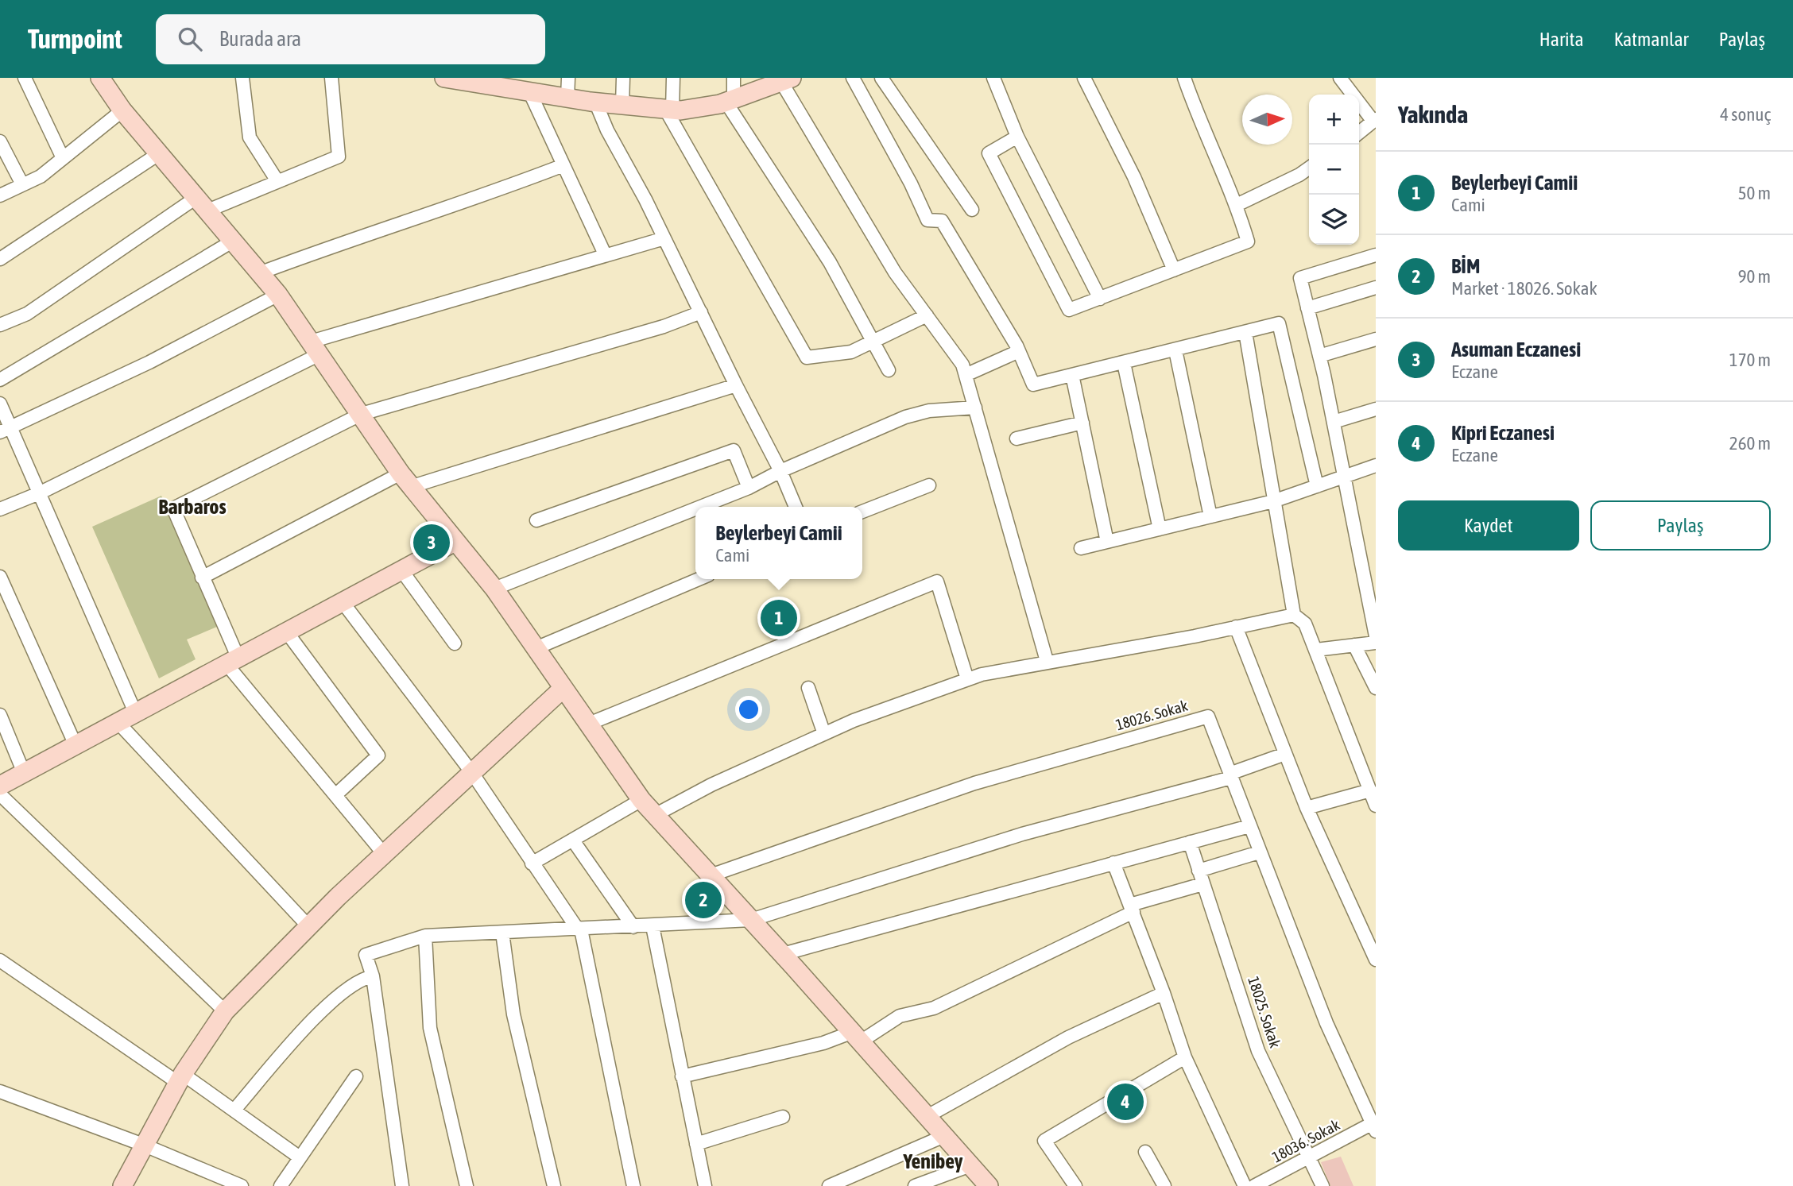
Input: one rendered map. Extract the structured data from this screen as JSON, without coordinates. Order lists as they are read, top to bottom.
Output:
{
  "streets": {
    "street": ["18026. Sokak", "18025. Sokak", "18036. Sokak"]
  },
  "crossings": [
    ["18026. Sokak", "18036. Sokak"],
    ["18025. Sokak", "18036. Sokak"]
  ],
  "districts": ["Barbaros", "Yenibey"],
  "north": "right",
  "page": {
    "header": "Turnpoint",
    "search": "Burada ara",
    "nav": ["Harita", "Katmanlar", "Paylaş"],
    "heading": ["Yakında", "4 sonuç"],
    "map_buttons": ["+", "−"],
    "list": [
      {
        "mark": "1",
        "name": "Beylerbeyi Camii",
        "note": "Cami",
        "value": "50 m"
      },
      {
        "mark": "2",
        "name": "BİM",
        "note": "Market · 18026. Sokak",
        "value": "90 m"
      },
      {
        "mark": "3",
        "name": "Asuman Eczanesi",
        "note": "Eczane",
        "value": "170 m"
      },
      {
        "mark": "4",
        "name": "Kipri Eczanesi",
        "note": "Eczane",
        "value": "260 m"
      }
    ],
    "buttons": ["Kaydet", "Paylaş"],
    "popup": ["Beylerbeyi Camii", "Cami"],
    "pins": [
      "3",
      "1",
      "2",
      "4"
    ]
  }
}
